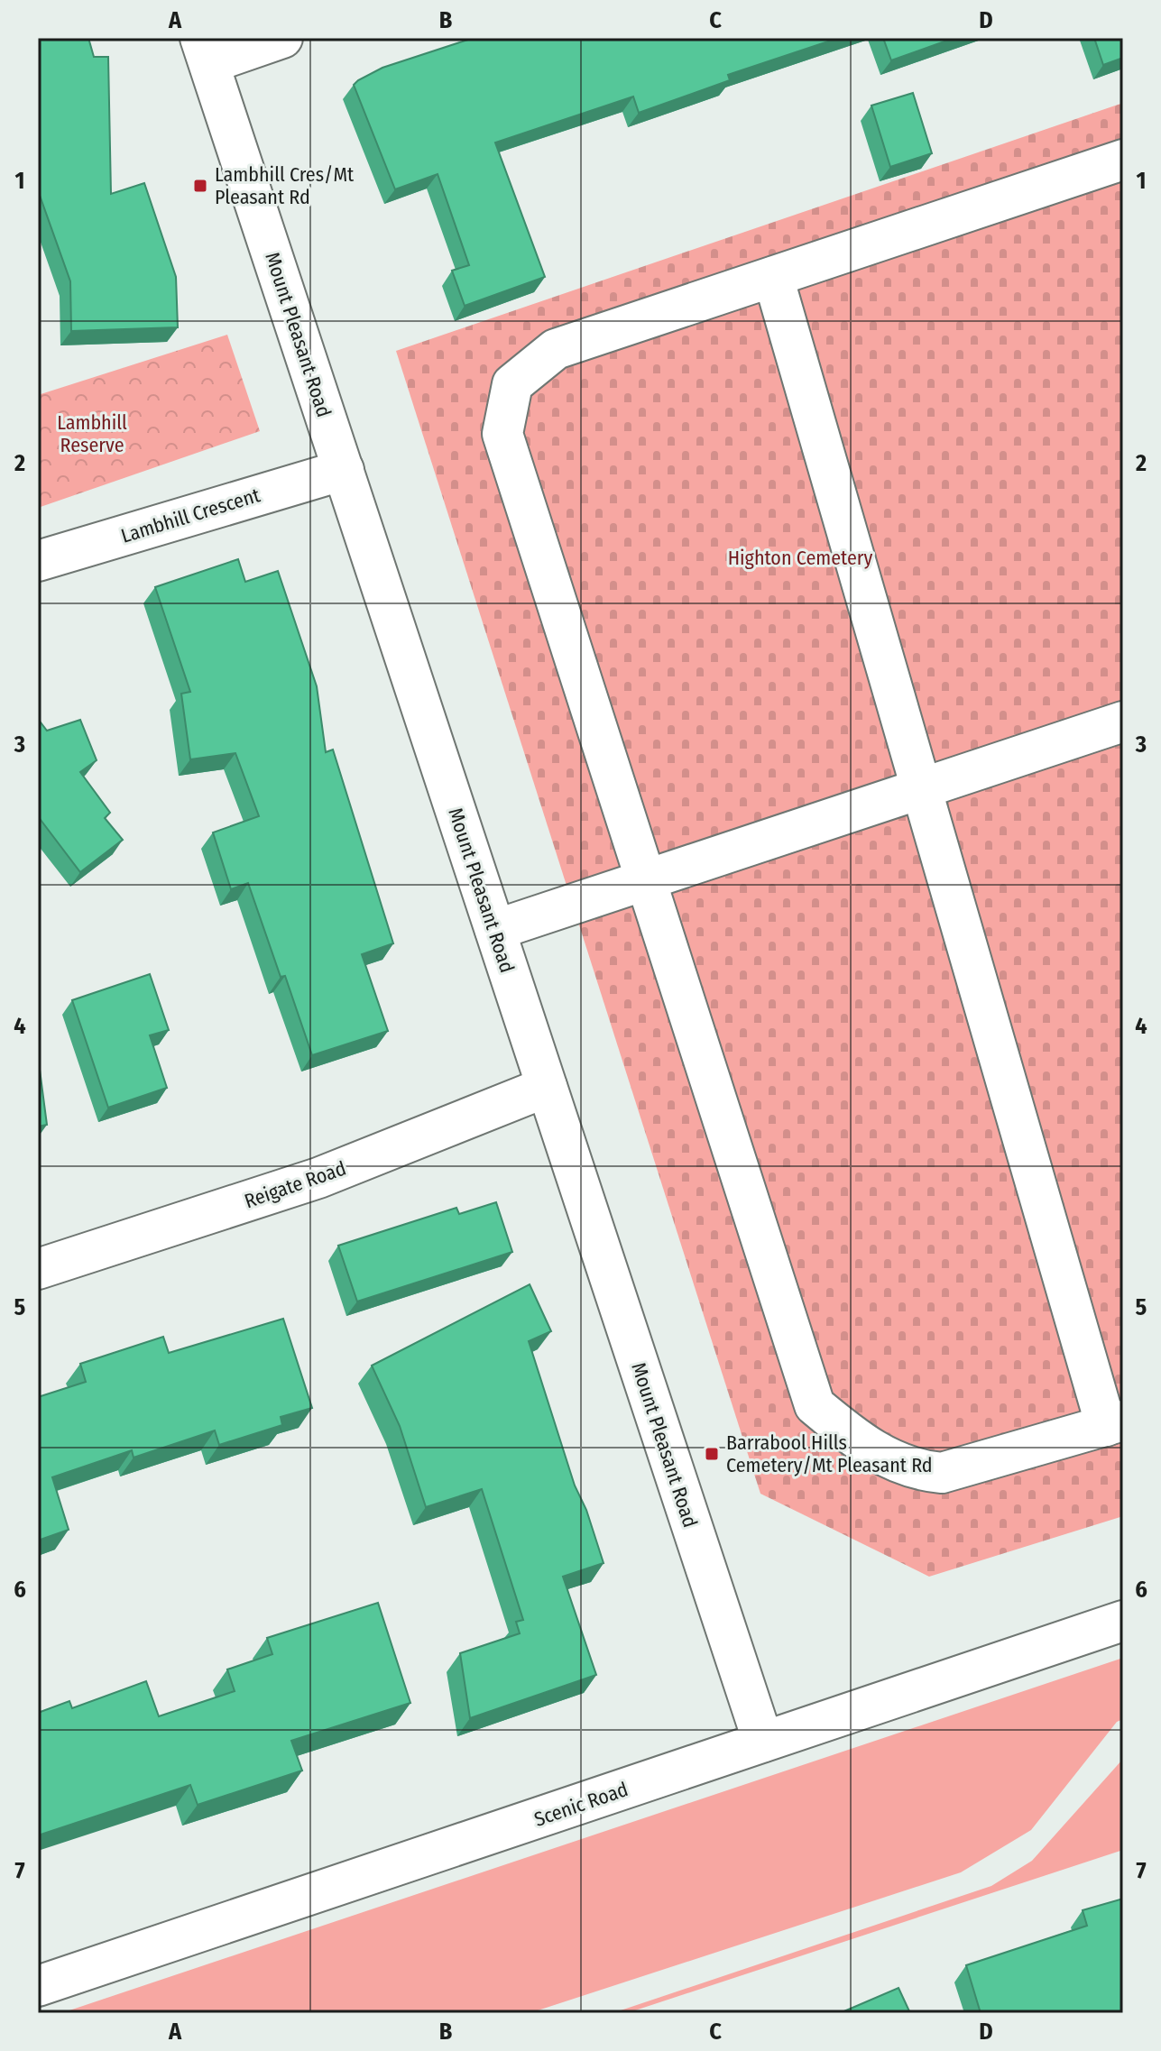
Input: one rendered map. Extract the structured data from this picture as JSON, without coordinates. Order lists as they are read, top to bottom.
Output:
{
  "streets": {
    "street": [
      "Mount Pleasant Road",
      "Lambhill Crescent",
      "Reigate Road",
      "Scenic Road"
    ]
  },
  "crossings": [
    ["Mount Pleasant Road", "Lambhill Crescent"],
    ["Mount Pleasant Road", "Reigate Road"],
    ["Mount Pleasant Road", "Scenic Road"]
  ],
  "parks": ["Lambhill Reserve", "Highton Cemetery"],
  "places": {
    "transit": ["Lambhill Cres/Mt Pleasant Rd", "Barrabool Hills Cemetery/Mt Pleasant Rd"]
  },
  "grid": {
    "columns": [
      "A",
      "B",
      "C",
      "D"
    ],
    "rows": [
      "1",
      "2",
      "3",
      "4",
      "5",
      "6",
      "7"
    ]
  }
}
